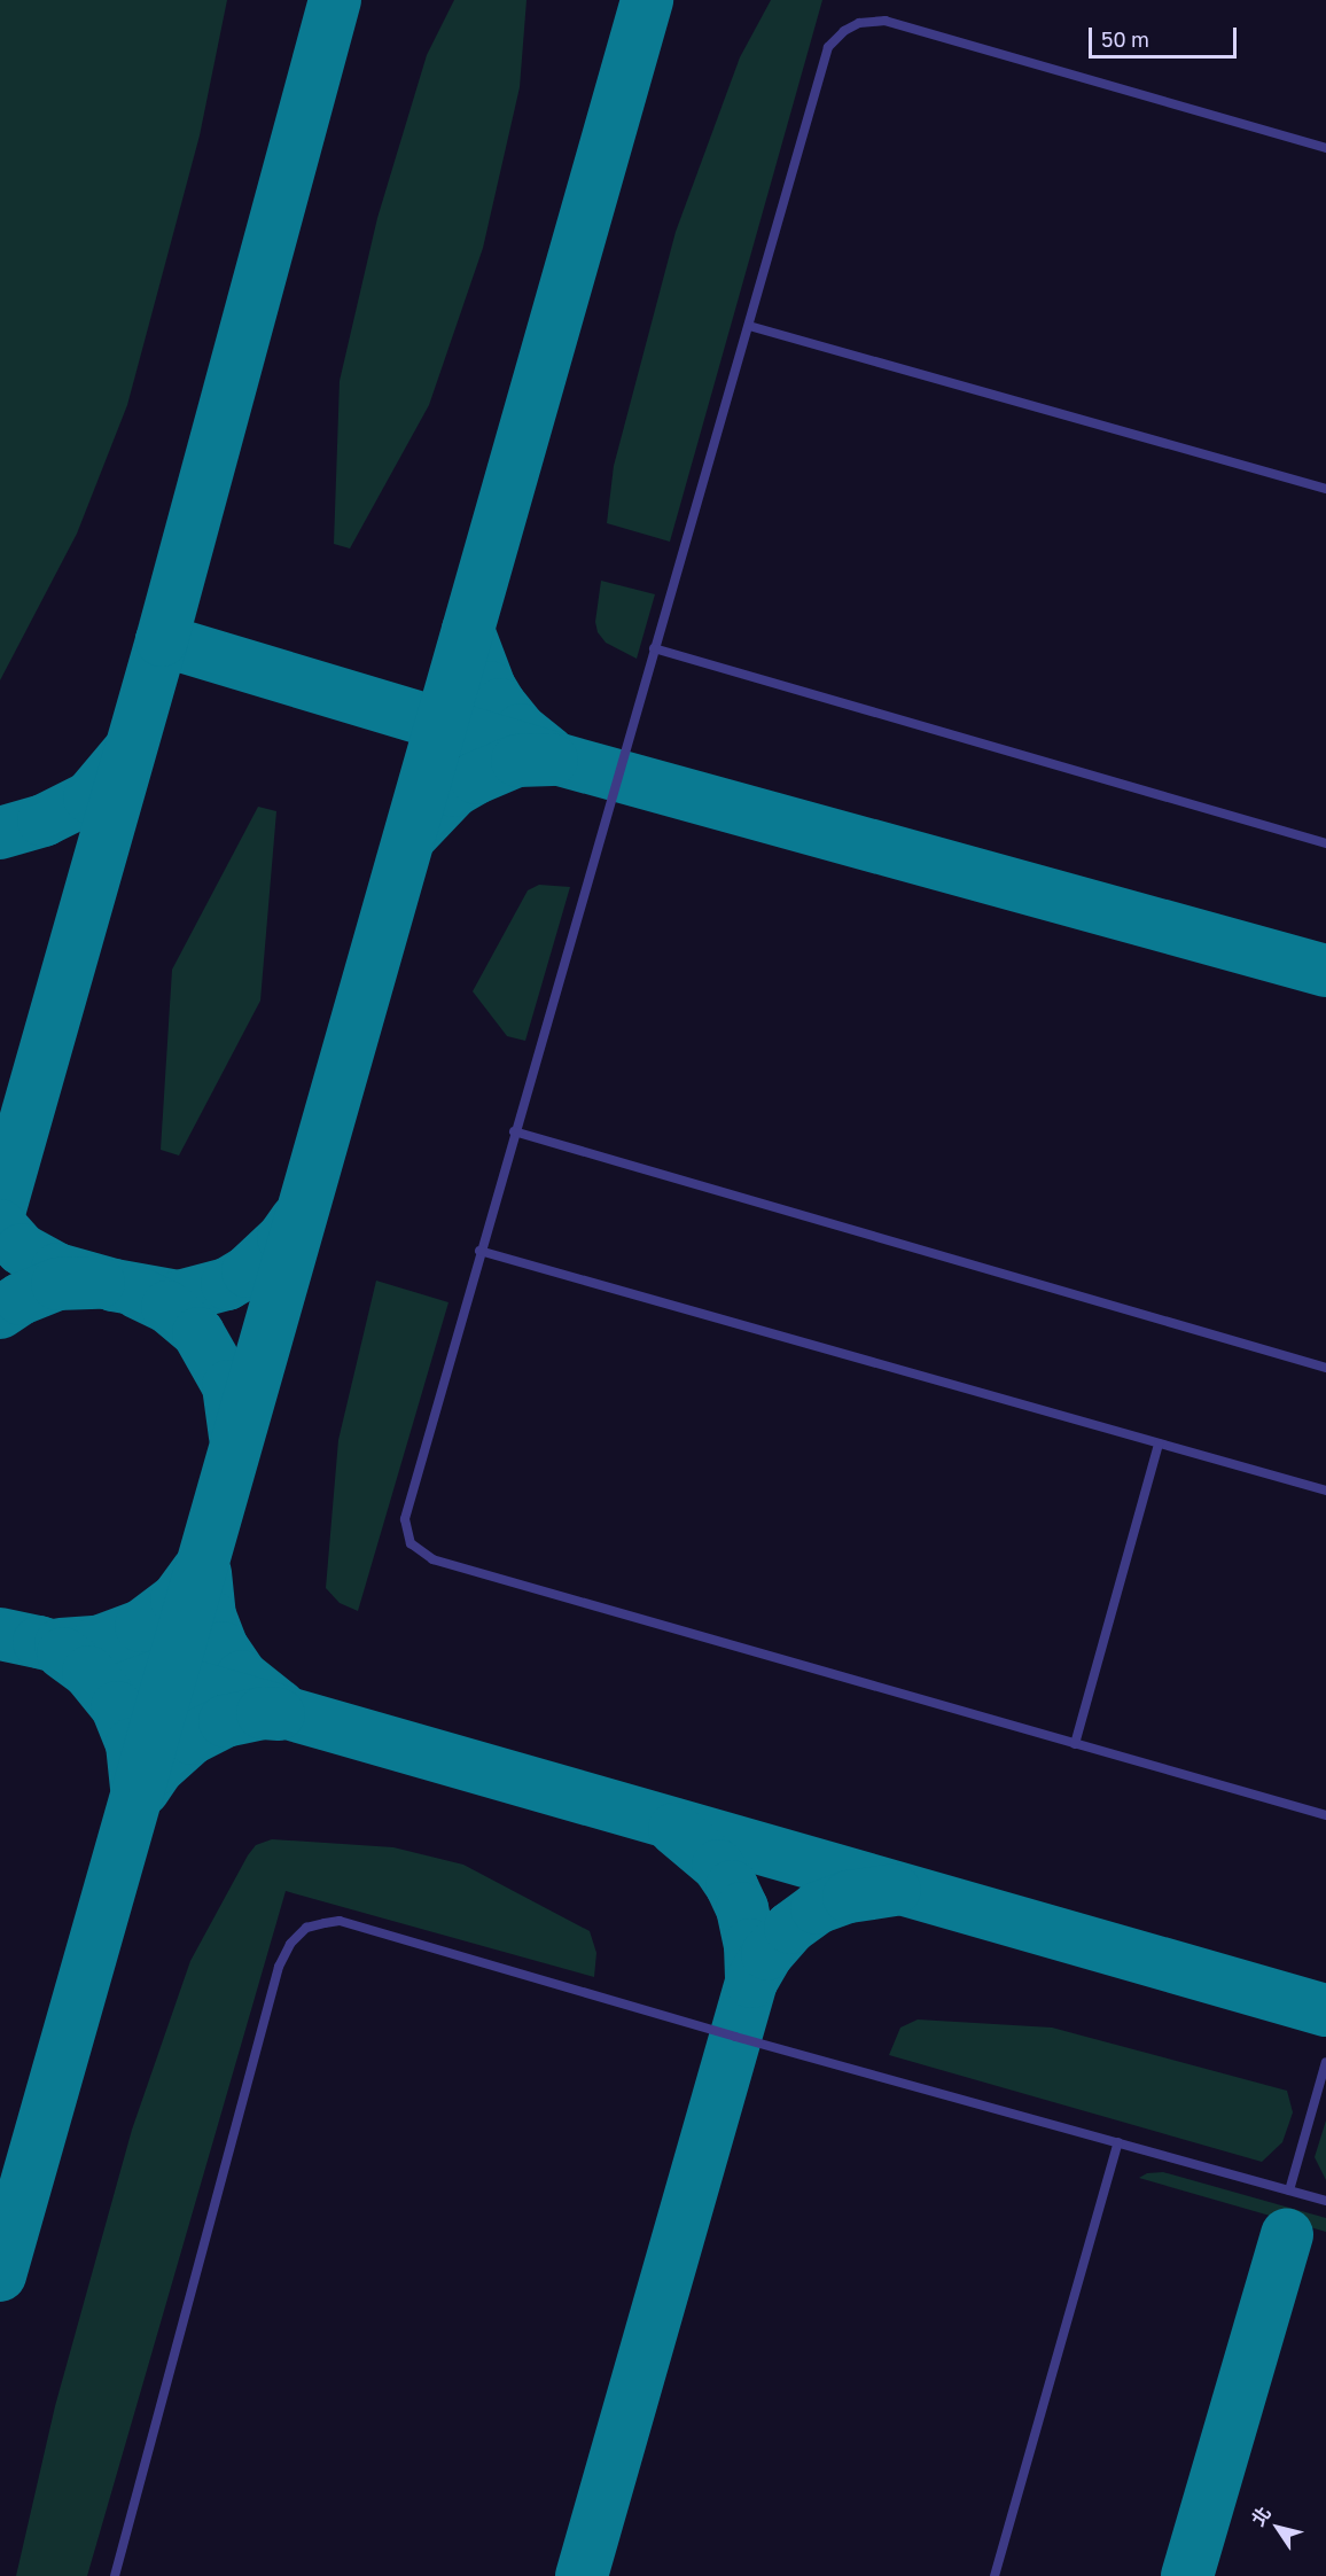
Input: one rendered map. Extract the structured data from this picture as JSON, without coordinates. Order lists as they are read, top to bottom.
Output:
{
  "scale_bar": "50 m",
  "north": "top left"
}
